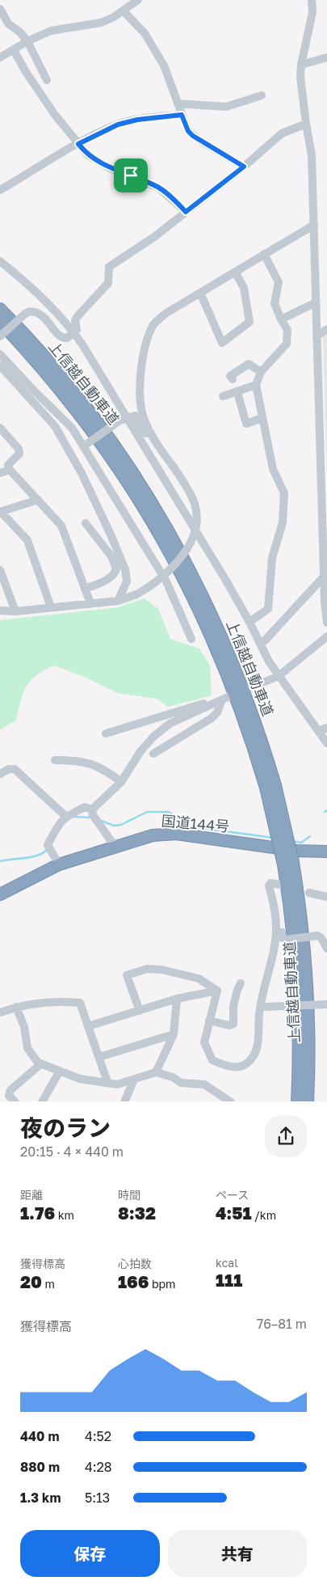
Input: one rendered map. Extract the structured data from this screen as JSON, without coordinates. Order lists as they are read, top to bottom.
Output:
{
  "streets": {
    "highway": ["上信越自動車道", "国道144号"]
  },
  "page": {
    "heading": ["夜のラン", "20:15 · 4 × 440 m"],
    "stats": [
      ["距離", "1.76 km"],
      ["時間", "8:32"],
      ["ペース", "4:51 /km"],
      ["獲得標高", "20 m"],
      ["心拍数", "166 bpm"],
      ["kcal", "111"]
    ],
    "chart": ["獲得標高", "76–81 m"],
    "list": [
      {
        "name": "440 m",
        "note": "4:52"
      },
      {
        "name": "880 m",
        "note": "4:28"
      },
      {
        "name": "1.3 km",
        "note": "5:13"
      }
    ],
    "buttons": ["保存", "共有"]
  }
}
